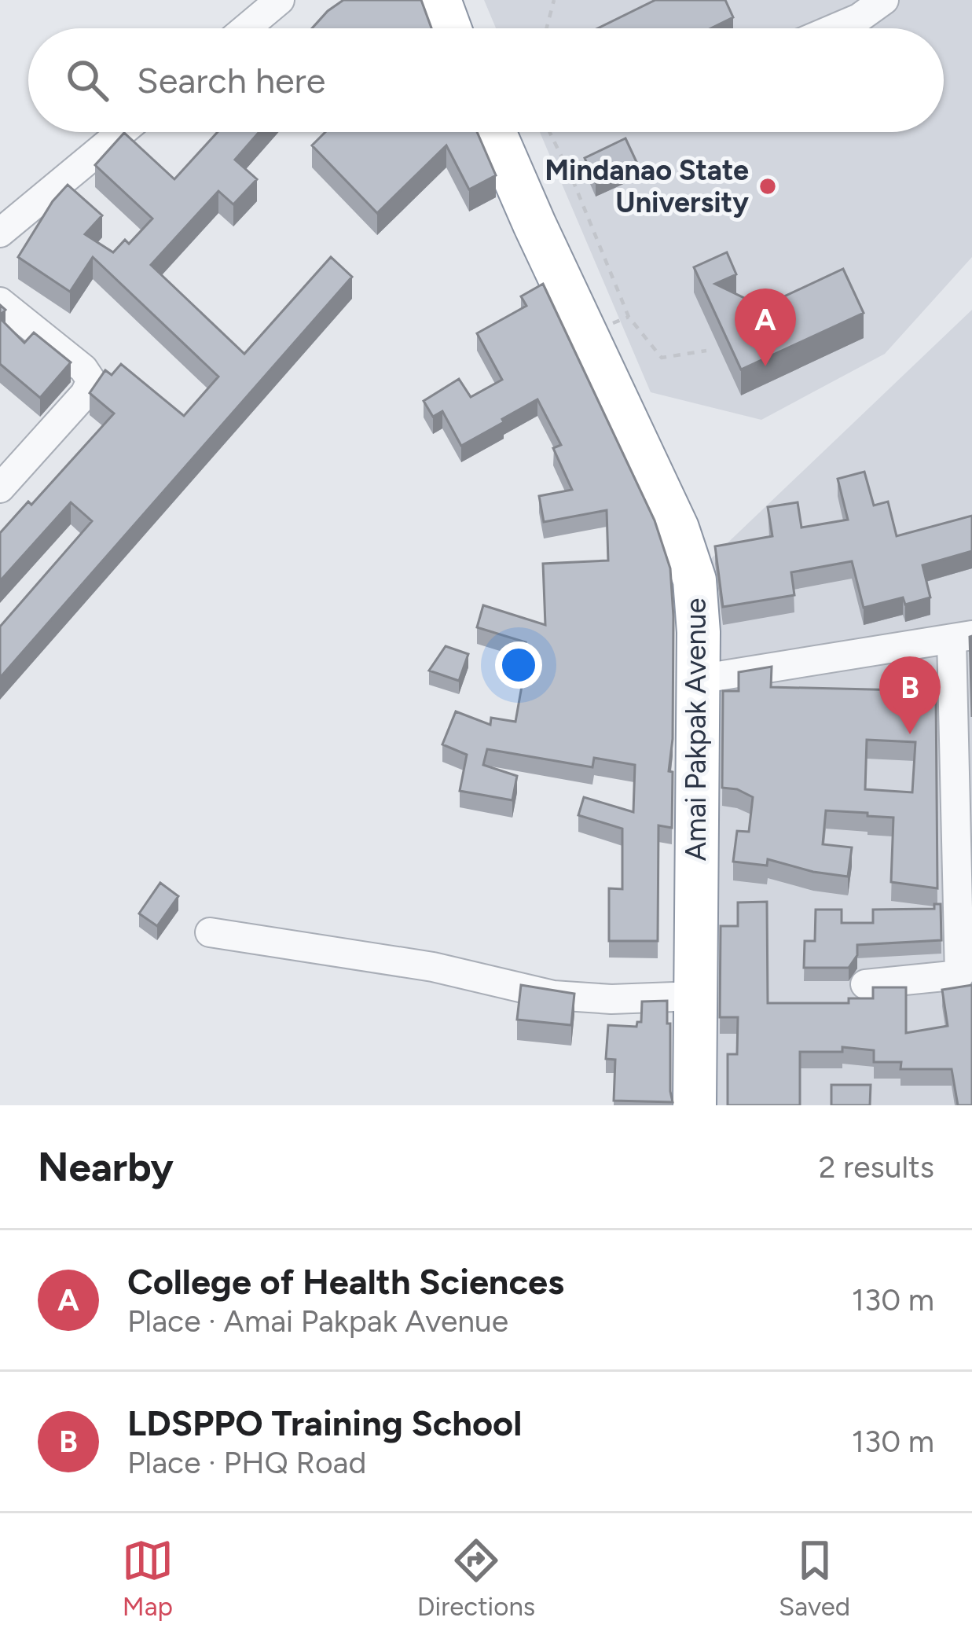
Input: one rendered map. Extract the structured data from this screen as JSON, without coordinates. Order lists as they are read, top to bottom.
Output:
{
  "streets": {
    "highway": ["Amai Pakpak Avenue"]
  },
  "places": ["Mindanao State University"],
  "page": {
    "search": "Search here",
    "pins": ["A", "B"],
    "heading": ["Nearby", "2 results"],
    "list": [
      {
        "mark": "A",
        "name": "College of Health Sciences",
        "note": "Place · Amai Pakpak Avenue",
        "value": "130 m"
      },
      {
        "mark": "B",
        "name": "LDSPPO Training School",
        "note": "Place · PHQ Road",
        "value": "130 m"
      }
    ],
    "nav": ["Map", "Directions", "Saved"]
  }
}
